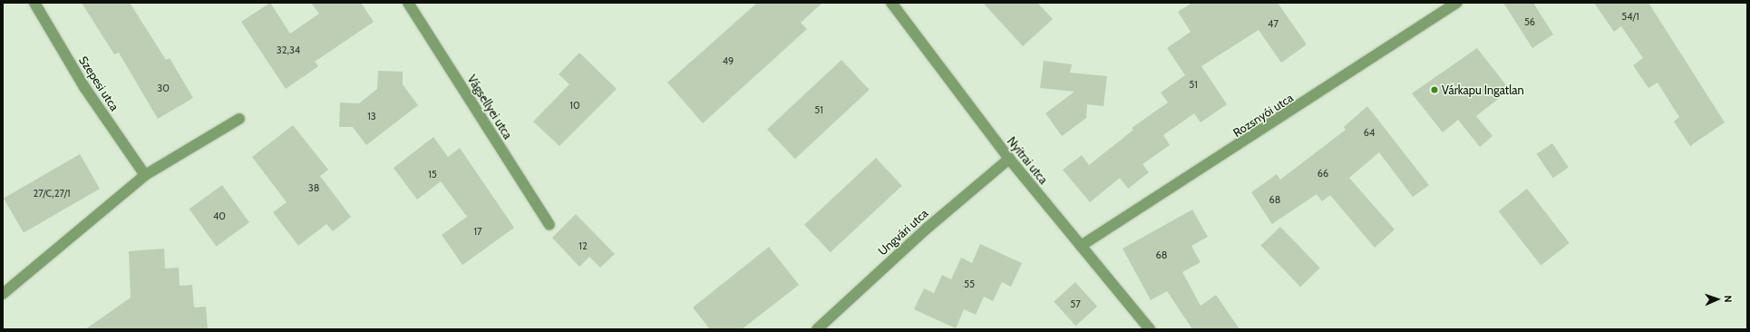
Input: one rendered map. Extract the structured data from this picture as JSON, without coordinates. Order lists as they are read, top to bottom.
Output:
{
  "streets": {
    "street": [
      "Szepesi utca",
      "Vágsellyei utca",
      "Rozsnyói utca",
      "Nyitrai utca",
      "Ungvári utca"
    ]
  },
  "crossings": [
    ["Rozsnyói utca", "Nyitrai utca"],
    ["Nyitrai utca", "Ungvári utca"]
  ],
  "places": ["Várkapu Ingatlan"],
  "house_numbers": [
    "54/1",
    "56",
    "47",
    "32,34",
    "49",
    "51",
    "30",
    "10",
    "51",
    "13",
    "64",
    "66",
    "15",
    "38",
    "27/C,27/1",
    "68",
    "40",
    "17",
    "12",
    "68",
    "55",
    "57"
  ],
  "north": "right"
}
